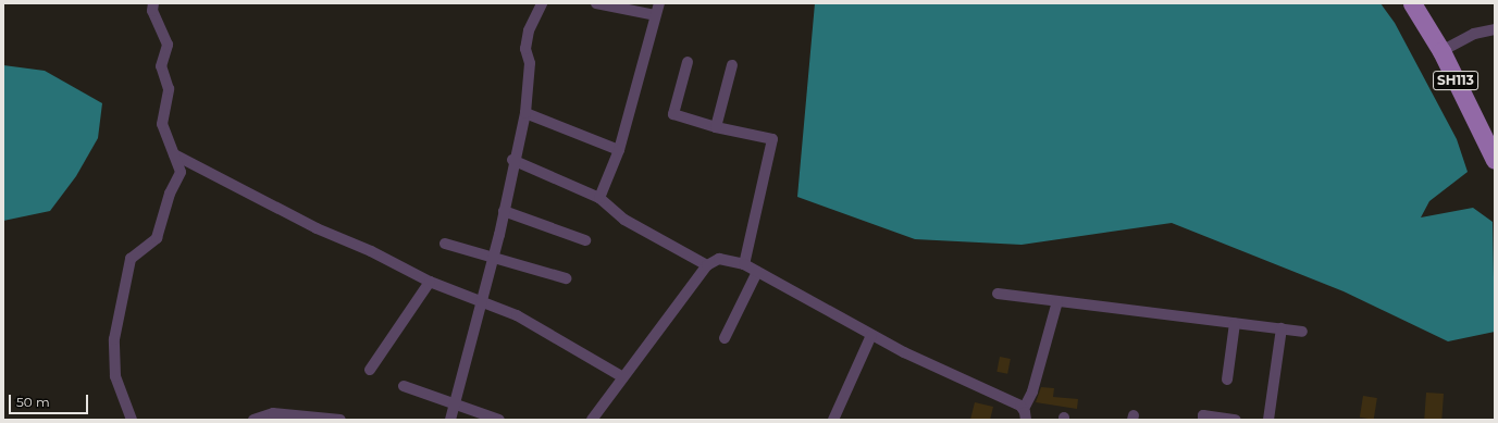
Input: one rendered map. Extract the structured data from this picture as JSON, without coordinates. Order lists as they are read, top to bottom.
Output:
{
  "streets": {
    "main road": ["SH113"]
  },
  "scale_bar": "50 m"
}
